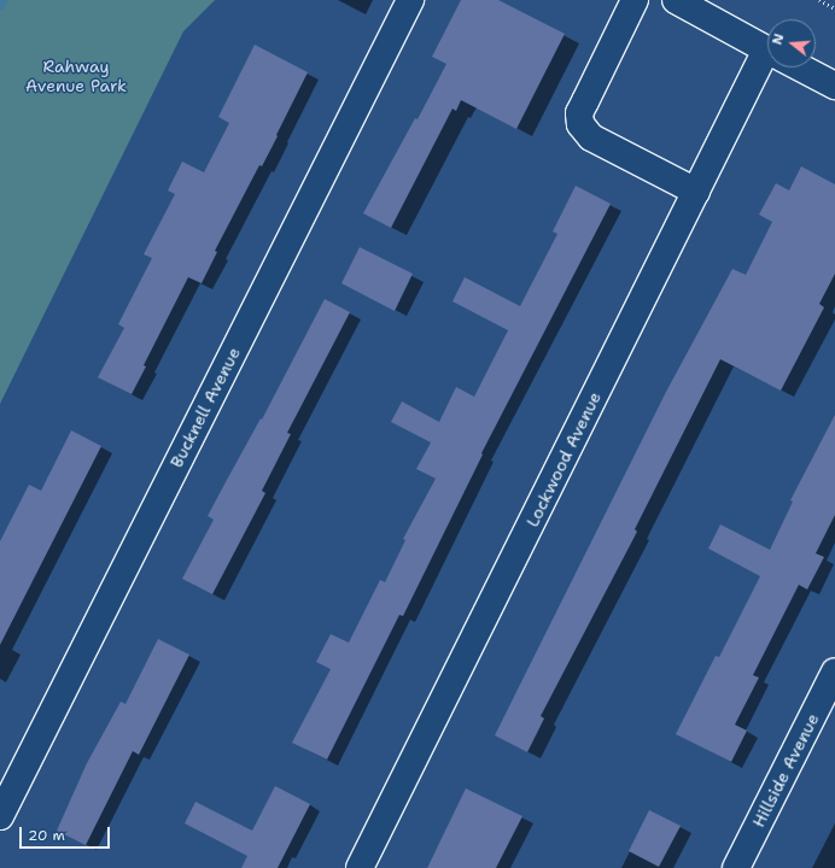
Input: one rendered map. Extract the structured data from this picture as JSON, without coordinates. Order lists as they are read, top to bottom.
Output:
{
  "streets": {
    "street": ["Bucknell Avenue", "Lockwood Avenue", "Hillside Avenue"]
  },
  "parks": ["Rahway Avenue Park"],
  "scale_bar": "20 m",
  "north": "left"
}
